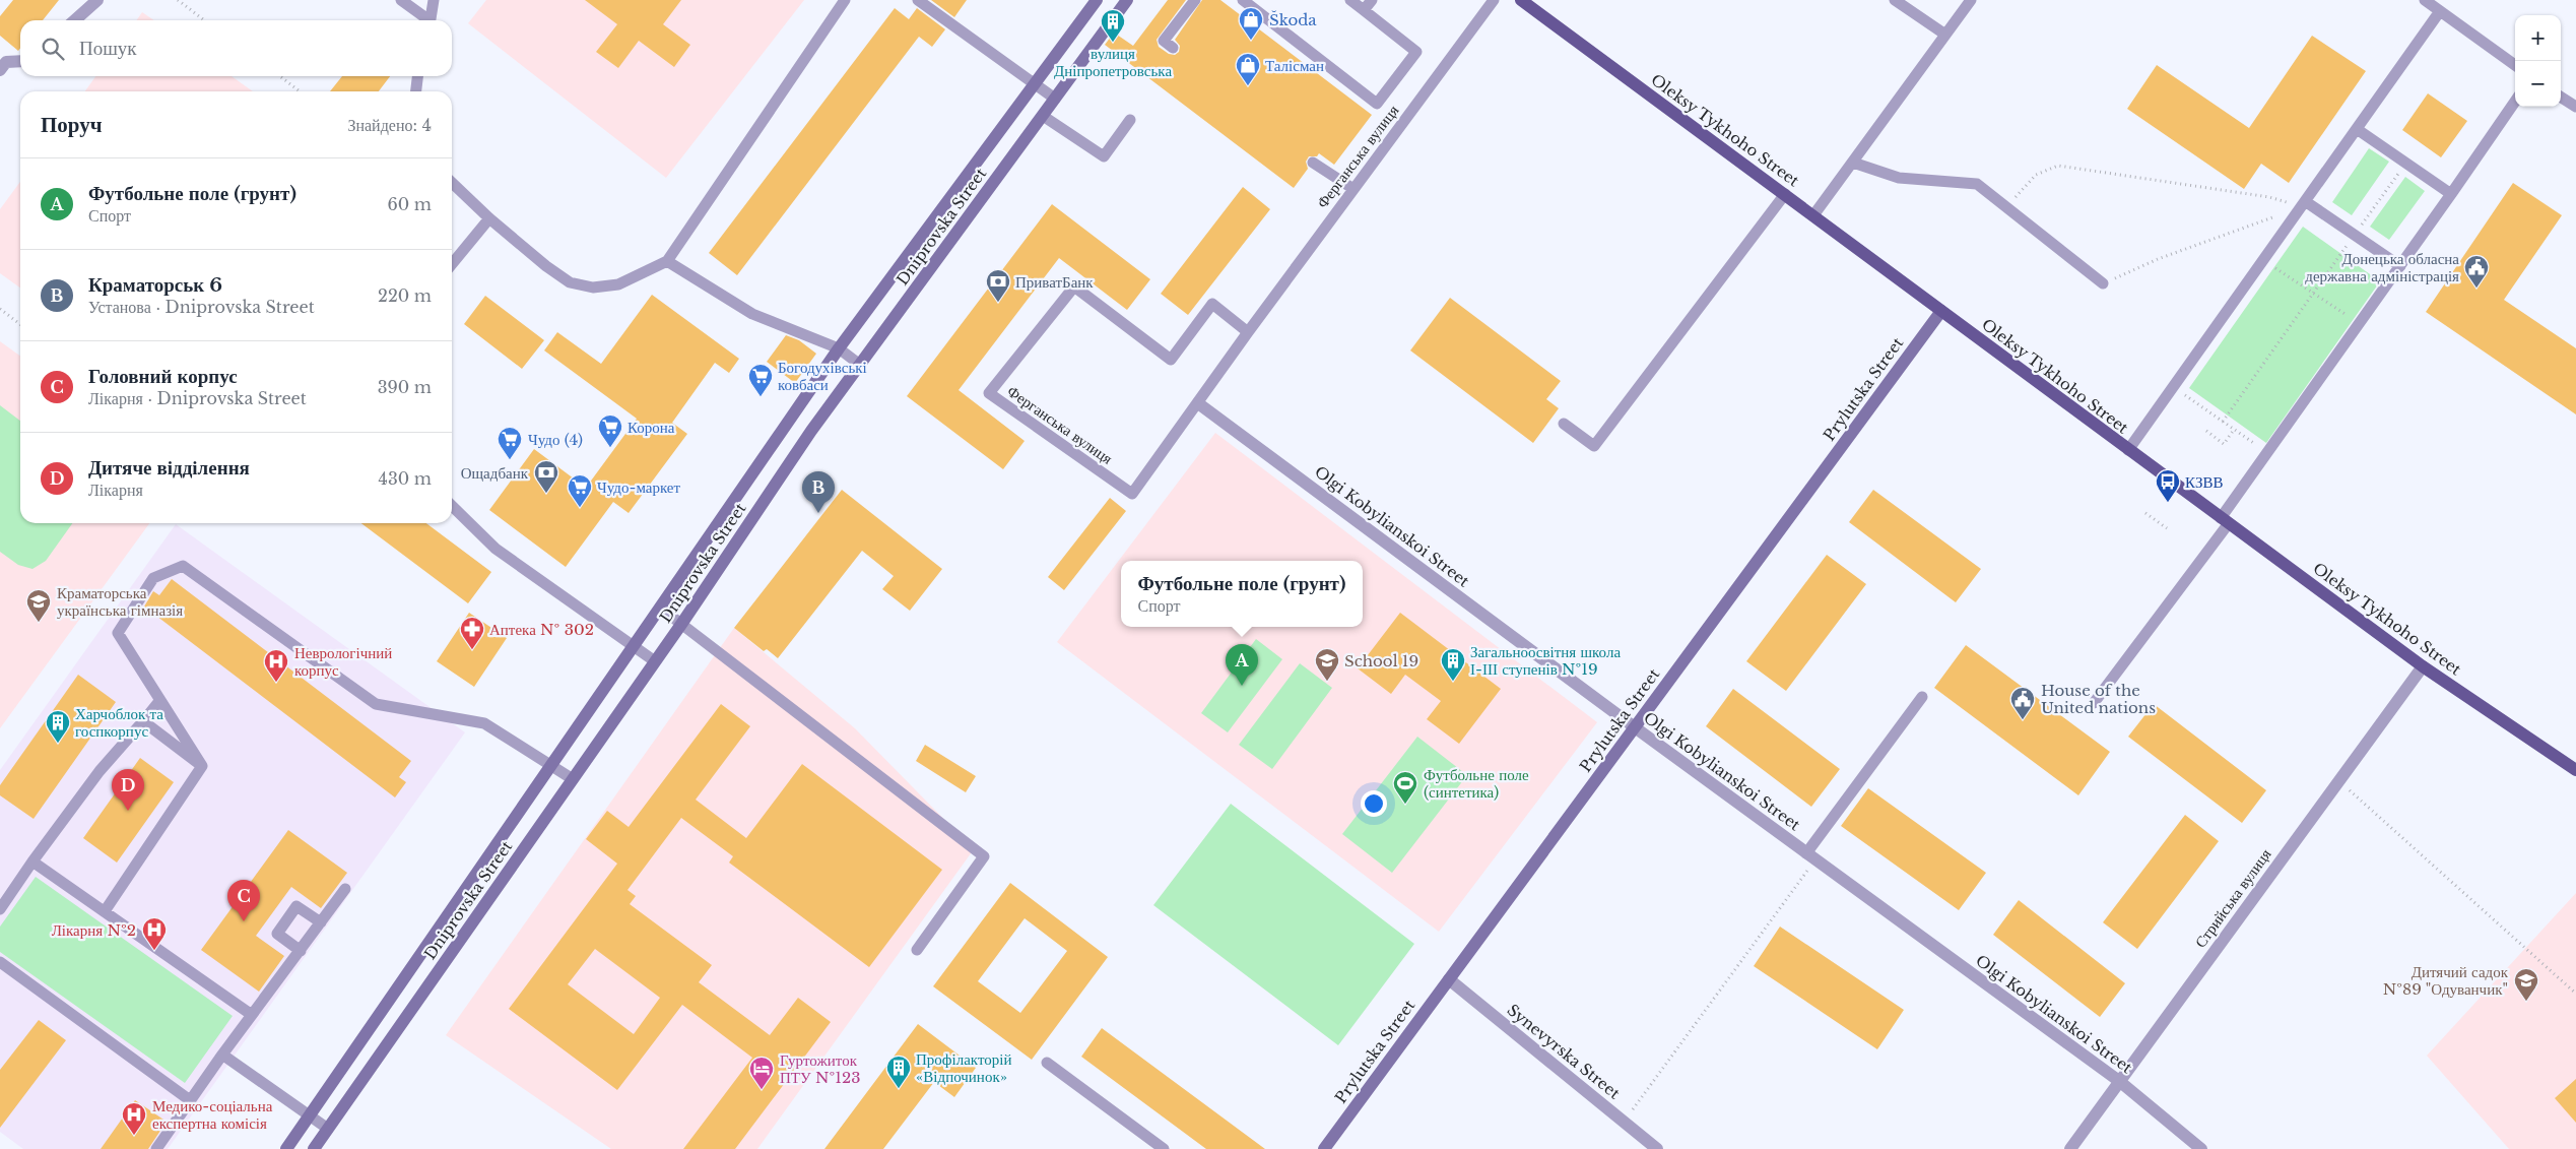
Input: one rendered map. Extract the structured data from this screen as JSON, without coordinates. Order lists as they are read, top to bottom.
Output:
{
  "streets": {
    "main road": ["Oleksy Tykhoho Street"],
    "street": [
      "Dniprovska Street",
      "Prylutska Street",
      "Olgi Kobylianskoi Street",
      "Стрийська вулиця",
      "Synevyrska Street"
    ],
    "lane": ["Ферганська вулиця"]
  },
  "crossings": [
    ["Oleksy Tykhoho Street", "Prylutska Street"],
    ["Oleksy Tykhoho Street", "Стрийська вулиця"],
    ["Ферганська вулиця", "Olgi Kobylianskoi Street"],
    ["Prylutska Street", "Olgi Kobylianskoi Street"],
    ["Prylutska Street", "Synevyrska Street"],
    ["Olgi Kobylianskoi Street", "Стрийська вулиця"]
  ],
  "places": {
    "shop": ["Škoda", "Талісман"],
    "building": [
      "вулиця Дніпропетровська",
      "Загальноосвітня школа І-ІІІ ступенів №19",
      "Харчоблок та госпкорпус",
      "Профілакторій «Відпочинок»"
    ],
    "public building": ["Донецька обласна державна адміністрація", "House of the United nations"],
    "bank": ["ПриватБанк", "Ощадбанк"],
    "supermarket": [
      "Богодухівські ковбаси",
      "Корона",
      "Чудо (4)",
      "Чудо-маркет"
    ],
    "bus stop": ["КЗВВ"],
    "school or university": ["Краматорська українська гімназія", "School 19", "Дитячий садок №89 \"Одуванчик\""],
    "pharmacy": ["Аптека № 302"],
    "hospital": ["Неврологічний корпус", "Лікарня №2", "Медико-соціальна експертна комісія"],
    "sports": ["Футбольне поле (синтетика)"],
    "hotel": ["Гуртожиток ПТУ №123"]
  },
  "page": {
    "map_buttons": ["+", "−"],
    "search": "Пошук",
    "heading": ["Поруч", "Знайдено: 4"],
    "list": [
      {
        "mark": "A",
        "name": "Футбольне поле (грунт)",
        "note": "Спорт",
        "value": "60 m"
      },
      {
        "mark": "B",
        "name": "Краматорськ 6",
        "note": "Установа · Dniprovska Street",
        "value": "220 m"
      },
      {
        "mark": "C",
        "name": "Головний корпус",
        "note": "Лікарня · Dniprovska Street",
        "value": "390 m"
      },
      {
        "mark": "D",
        "name": "Дитяче відділення",
        "note": "Лікарня",
        "value": "430 m"
      }
    ],
    "pins": [
      "B",
      "A",
      "D",
      "C"
    ],
    "popup": ["Футбольне поле (грунт)", "Спорт"]
  }
}
